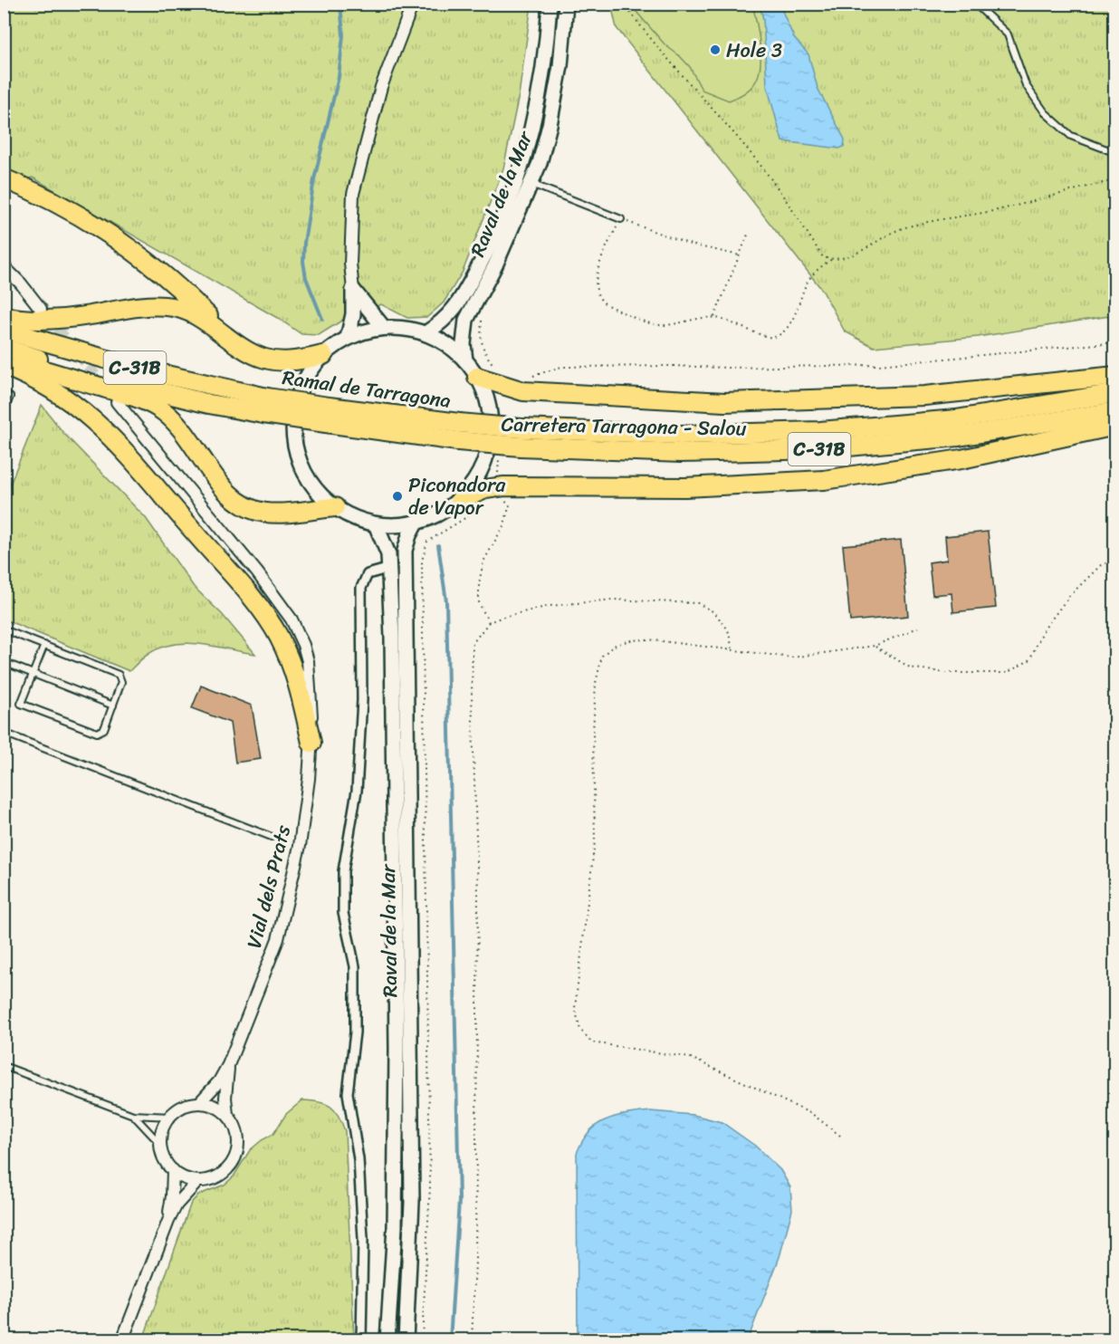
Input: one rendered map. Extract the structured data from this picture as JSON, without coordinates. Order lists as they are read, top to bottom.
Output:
{
  "streets": {
    "highway": ["C-31B", "Ramal de Tarragona", "Carretera Tarragona - Salou"],
    "street": ["Raval de la Mar", "Vial dels Prats"]
  },
  "crossings": [
    ["C-31B", "Ramal de Tarragona"],
    ["Ramal de Tarragona", "Carretera Tarragona - Salou"]
  ],
  "places": ["Hole 3", "Piconadora de Vapor"]
}
